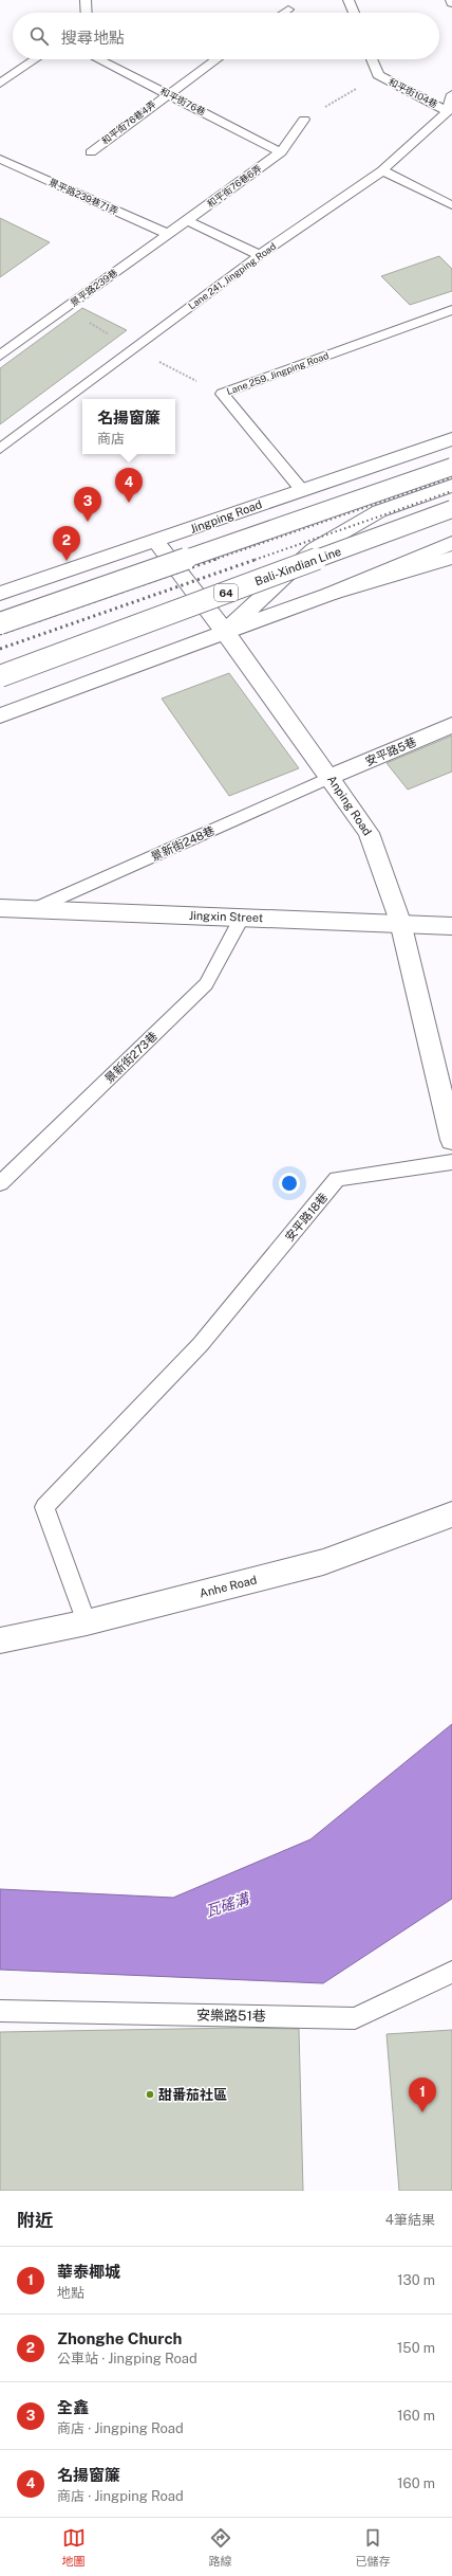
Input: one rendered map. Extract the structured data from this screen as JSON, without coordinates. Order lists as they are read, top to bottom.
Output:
{
  "streets": {
    "main road": [
      "Jingping Road",
      "Bali-Xindian Line",
      "64",
      "安平路5巷",
      "Anping Road",
      "Jingxin Street",
      "Anhe Road"
    ],
    "lane": [
      "和平街104巷",
      "和平街76巷",
      "和平街76巷4弄",
      "和平街76巷6弄",
      "景平路239巷71弄",
      "Lane 241, Jingping Road",
      "景平路239巷",
      "Lane 259, Jingping Road",
      "景新街248巷",
      "景新街273巷",
      "安平路18巷",
      "安樂路51巷"
    ]
  },
  "crossings": [
    ["和平街104巷", "Lane 241, Jingping Road"],
    ["和平街76巷", "和平街76巷4弄"],
    ["和平街76巷", "和平街76巷6弄"],
    ["和平街76巷6弄", "景平路239巷"],
    ["景平路239巷71弄", "景平路239巷"],
    ["Lane 259, Jingping Road", "Jingping Road"],
    ["Jingping Road", "Anping Road"],
    ["安平路5巷", "Anping Road"],
    ["安平路5巷", "景新街248巷"],
    ["Anping Road", "景新街248巷"],
    ["Anping Road", "Jingxin Street"],
    ["景新街248巷", "Jingxin Street"],
    ["Jingxin Street", "景新街273巷"],
    ["安平路18巷", "Anhe Road"]
  ],
  "water": ["瓦磘溝"],
  "places": ["甜番茄社區"],
  "page": {
    "search": "搜尋地點",
    "popup": ["名揚窗簾", "商店"],
    "pins": [
      "4",
      "3",
      "2",
      "1"
    ],
    "heading": ["附近", "4筆結果"],
    "list": [
      {
        "mark": "1",
        "name": "華泰椰城",
        "note": "地點",
        "value": "130 m"
      },
      {
        "mark": "2",
        "name": "Zhonghe Church",
        "note": "公車站 · Jingping Road",
        "value": "150 m"
      },
      {
        "mark": "3",
        "name": "全鑫",
        "note": "商店 · Jingping Road",
        "value": "160 m"
      },
      {
        "mark": "4",
        "name": "名揚窗簾",
        "note": "商店 · Jingping Road",
        "value": "160 m"
      }
    ],
    "nav": ["地圖", "路線", "已儲存"]
  }
}
